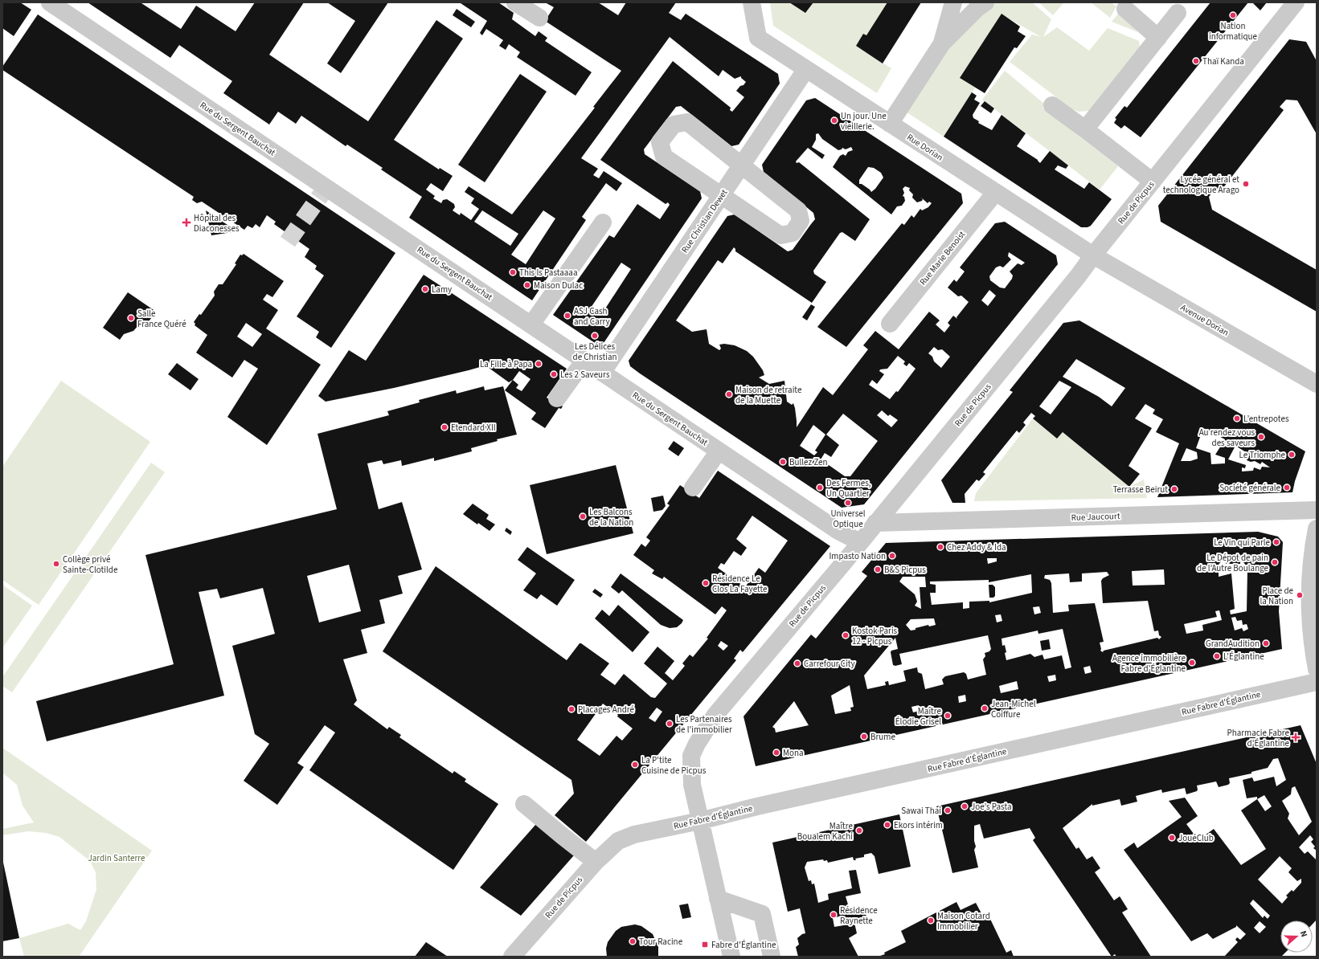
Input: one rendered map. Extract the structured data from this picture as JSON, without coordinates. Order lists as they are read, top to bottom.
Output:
{
  "streets": {
    "street": [
      "Rue du Sergent Bauchat",
      "Rue Dorian",
      "Rue de Picpus",
      "Rue Christian Dewet",
      "Rue Marie Benoist",
      "Avenue Dorian",
      "Rue Jaucourt",
      "Rue Fabre d'Églantine"
    ]
  },
  "crossings": [
    ["Rue du Sergent Bauchat", "Rue de Picpus"],
    ["Rue du Sergent Bauchat", "Rue Christian Dewet"],
    ["Rue Dorian", "Rue de Picpus"],
    ["Rue Dorian", "Rue Christian Dewet"],
    ["Rue Dorian", "Rue Marie Benoist"],
    ["Rue Dorian", "Avenue Dorian"],
    ["Rue de Picpus", "Avenue Dorian"],
    ["Rue de Picpus", "Rue Jaucourt"],
    ["Rue de Picpus", "Rue Fabre d'Églantine"]
  ],
  "parks": ["Jardin Santerre"],
  "places": {
    "other": [
      "Nation informatique",
      "Thaï Kanda",
      "Un jour. Une vieillerie.",
      "Lycée général et technologique Arago",
      "This Is Pastaaaa",
      "Maison Dulac",
      "Lamy",
      "ASJ Cash and Carry",
      "Salle France Quéré",
      "Les Délices de Christian",
      "La Fille à Papa",
      "Les 2 Saveurs",
      "Maison de retraite de la Muette",
      "L’entrepotes",
      "Etendard XII",
      "Au rendez vous des saveurs",
      "Le Triomphe",
      "Bullez Zen",
      "Des Fermes, Un Quartier",
      "Société générale",
      "Terrasse Beirut",
      "Universel Optique",
      "Les Balcons de la Nation",
      "Le Vin qui Parle",
      "Chez Addy & Ida",
      "Impasto Nation",
      "Le Dépot de pain de l’Autre Boulange",
      "Collège privé Sainte-Clotilde",
      "B&S Picpus",
      "Résidence Le Clos La Fayette",
      "Place de la Nation",
      "Kostok Paris 12 - Picpus",
      "GrandAudition",
      "L'Églantine",
      "Agence immobilière Fabre d'Églantine",
      "Carrefour City",
      "Jean-Michel Coiffure",
      "Placages André",
      "Maître Élodie Grisel",
      "Les Partenaires de l'immobilier",
      "Brume",
      "Mona",
      "La P'tite Cuisine de Picpus",
      "Joe’s Pasta",
      "Sawai Thai",
      "Ekors intérim",
      "Maître Boualem Kachi",
      "JouéClub",
      "Résidence Raynette",
      "Maison Cotard Immobilier",
      "Tour Racine"
    ],
    "health": ["Hôpital des Diaconesses", "Pharmacie Fabre d'Églantine"],
    "transit": ["Fabre d'Églantine"]
  },
  "north": "right"
}
